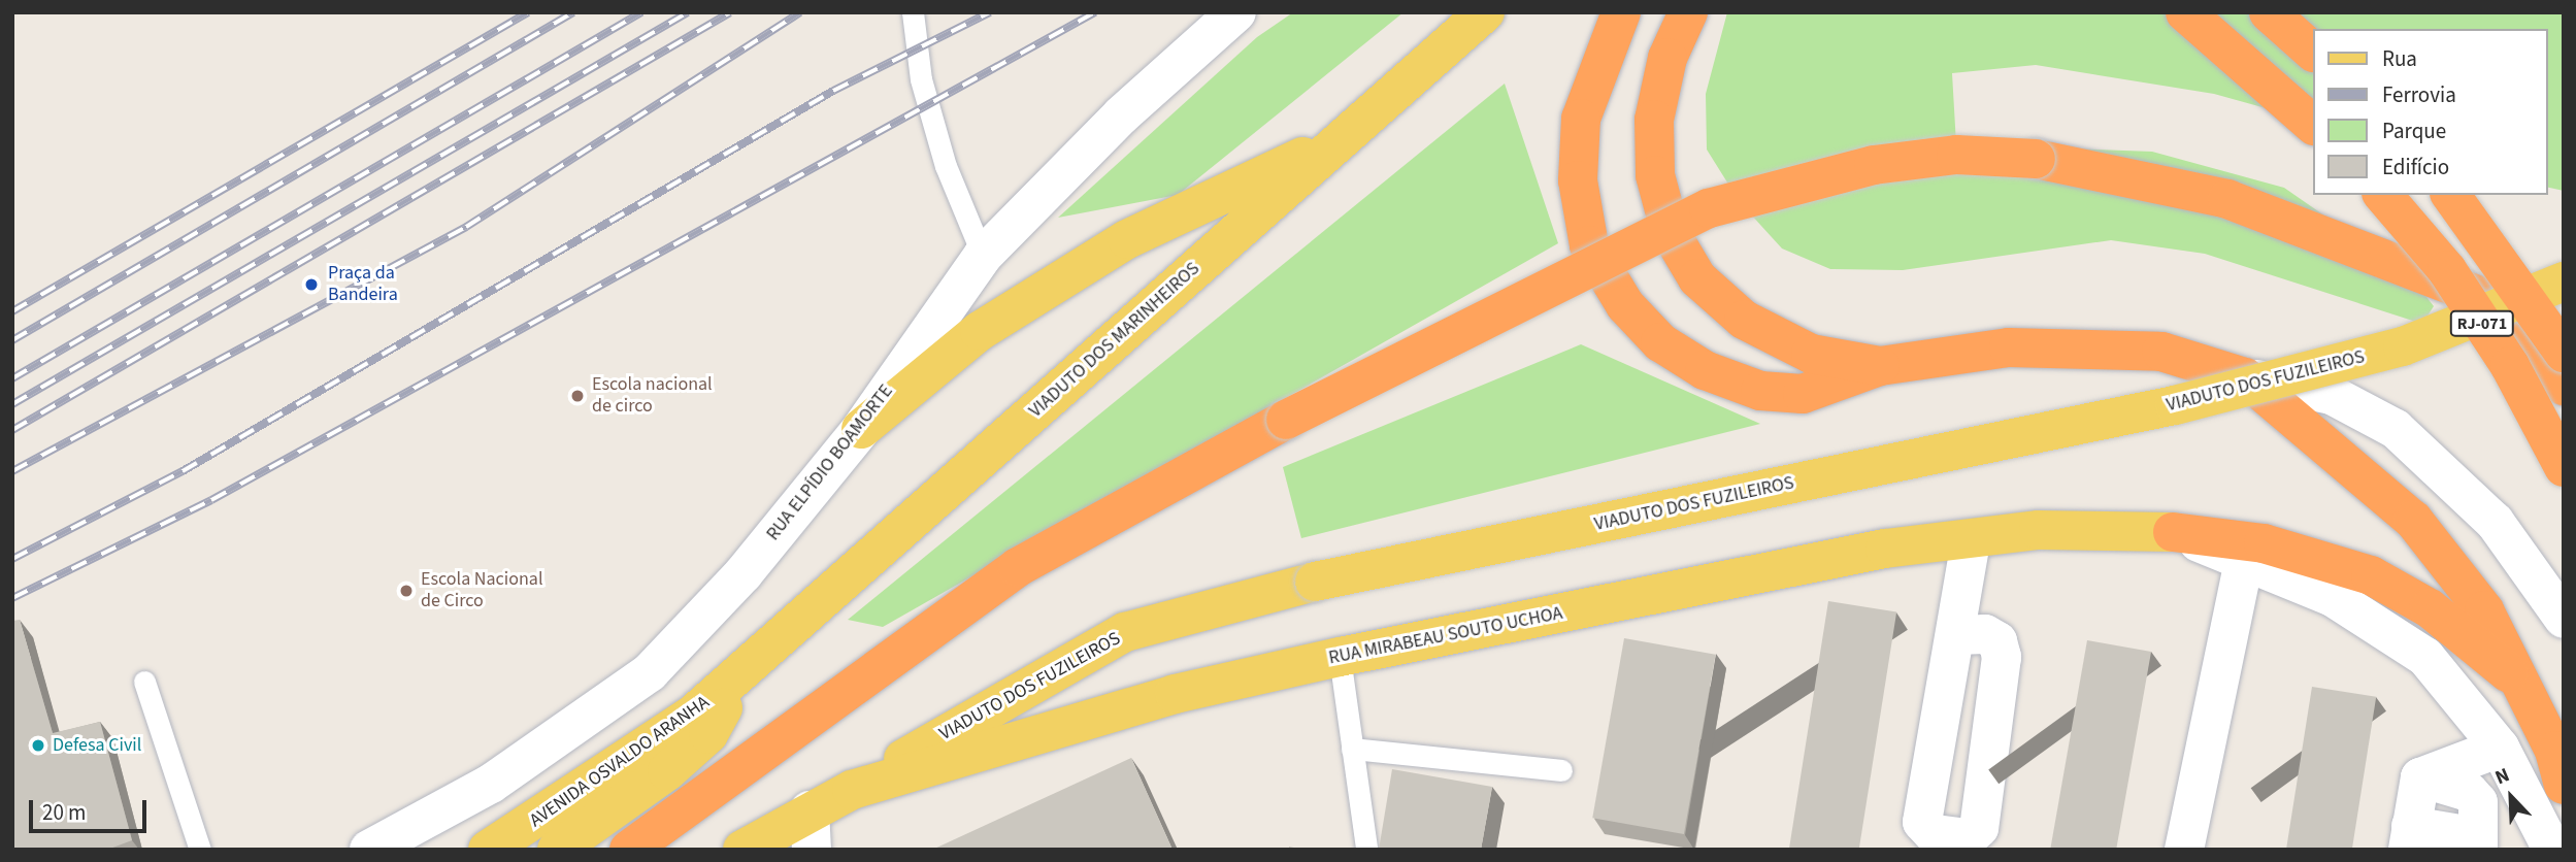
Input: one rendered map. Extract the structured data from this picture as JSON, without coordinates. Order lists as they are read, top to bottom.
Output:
{
  "streets": {
    "highway": ["RJ-071"],
    "main road": [
      "VIADUTO DOS MARINHEIROS",
      "VIADUTO DOS FUZILEIROS",
      "RUA ELPÍDIO BOAMORTE",
      "RUA MIRABEAU SOUTO UCHOA",
      "AVENIDA OSVALDO ARANHA"
    ]
  },
  "crossings": [
    ["VIADUTO DOS MARINHEIROS", "AVENIDA OSVALDO ARANHA"],
    ["VIADUTO DOS FUZILEIROS", "RUA MIRABEAU SOUTO UCHOA"]
  ],
  "places": [
    "Praça da Bandeira",
    "Escola nacional de circo",
    "Escola Nacional de Circo",
    "Defesa Civil"
  ],
  "legend": [
    "Rua",
    "Ferrovia",
    "Parque",
    "Edifício"
  ],
  "scale_bar": "20 m",
  "north": "top left"
}
